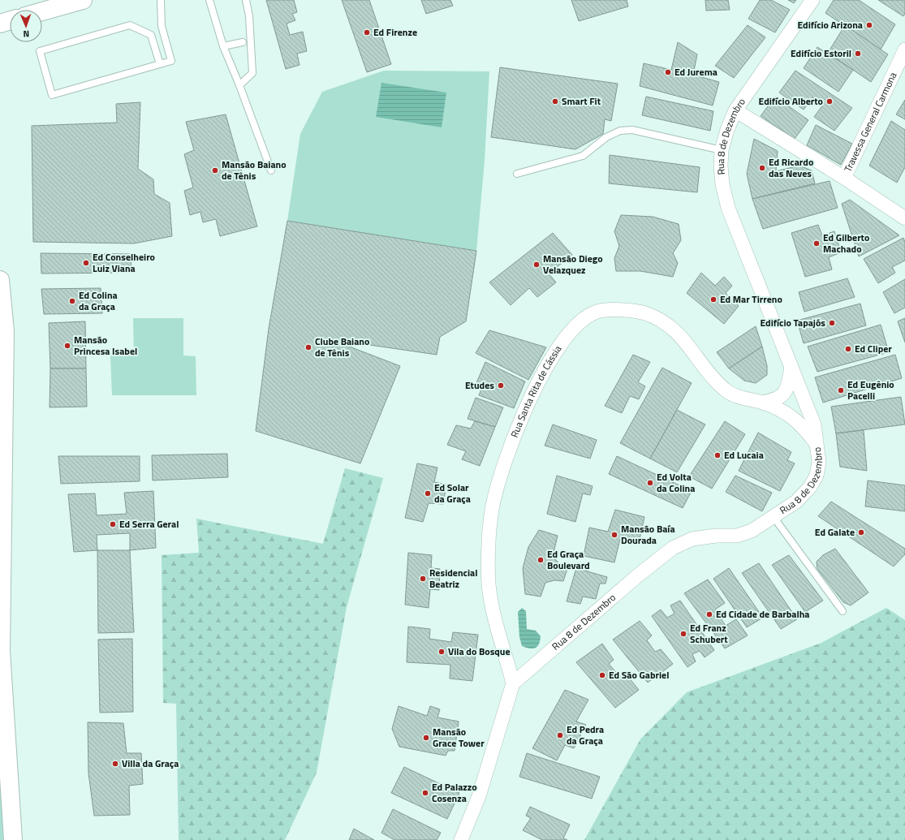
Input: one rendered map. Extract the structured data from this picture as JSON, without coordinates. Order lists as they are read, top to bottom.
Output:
{
  "streets": {
    "street": ["Travessa General Carmona", "Rua 8 de Dezembro", "Rua Santa Rita de Cássia"]
  },
  "crossings": [
    ["Rua 8 de Dezembro", "Rua Santa Rita de Cássia"]
  ],
  "places": [
    "Edifício Arizona",
    "Ed Firenze",
    "Edifício Estoril",
    "Ed Jurema",
    "Smart Fit",
    "Edifício Alberto",
    "Ed Ricardo das Neves",
    "Mansão Baiano de Tênis",
    "Ed Gilberto Machado",
    "Ed Conselheiro Luiz Viana",
    "Mansão Diego Velazquez",
    "Ed Mar Tirreno",
    "Ed Colina da Graça",
    "Edifício Tapajós",
    "Mansão Princesa Isabel",
    "Clube Baiano de Tênis",
    "Ed Cliper",
    "Etudes",
    "Ed Eugênio Pacelli",
    "Ed Lucaia",
    "Ed Volta da Colina",
    "Ed Solar da Graça",
    "Ed Serra Geral",
    "Ed Galate",
    "Mansão Baía Dourada",
    "Ed Graça Boulevard",
    "Residencial Beatriz",
    "Ed Cidade de Barbalha",
    "Ed Franz Schubert",
    "Vila do Bosque",
    "Ed São Gabriel",
    "Ed Pedra da Graça",
    "Mansão Grace Tower",
    "Villa da Graça",
    "Ed Palazzo Cosenza"
  ],
  "north": "bottom"
}
